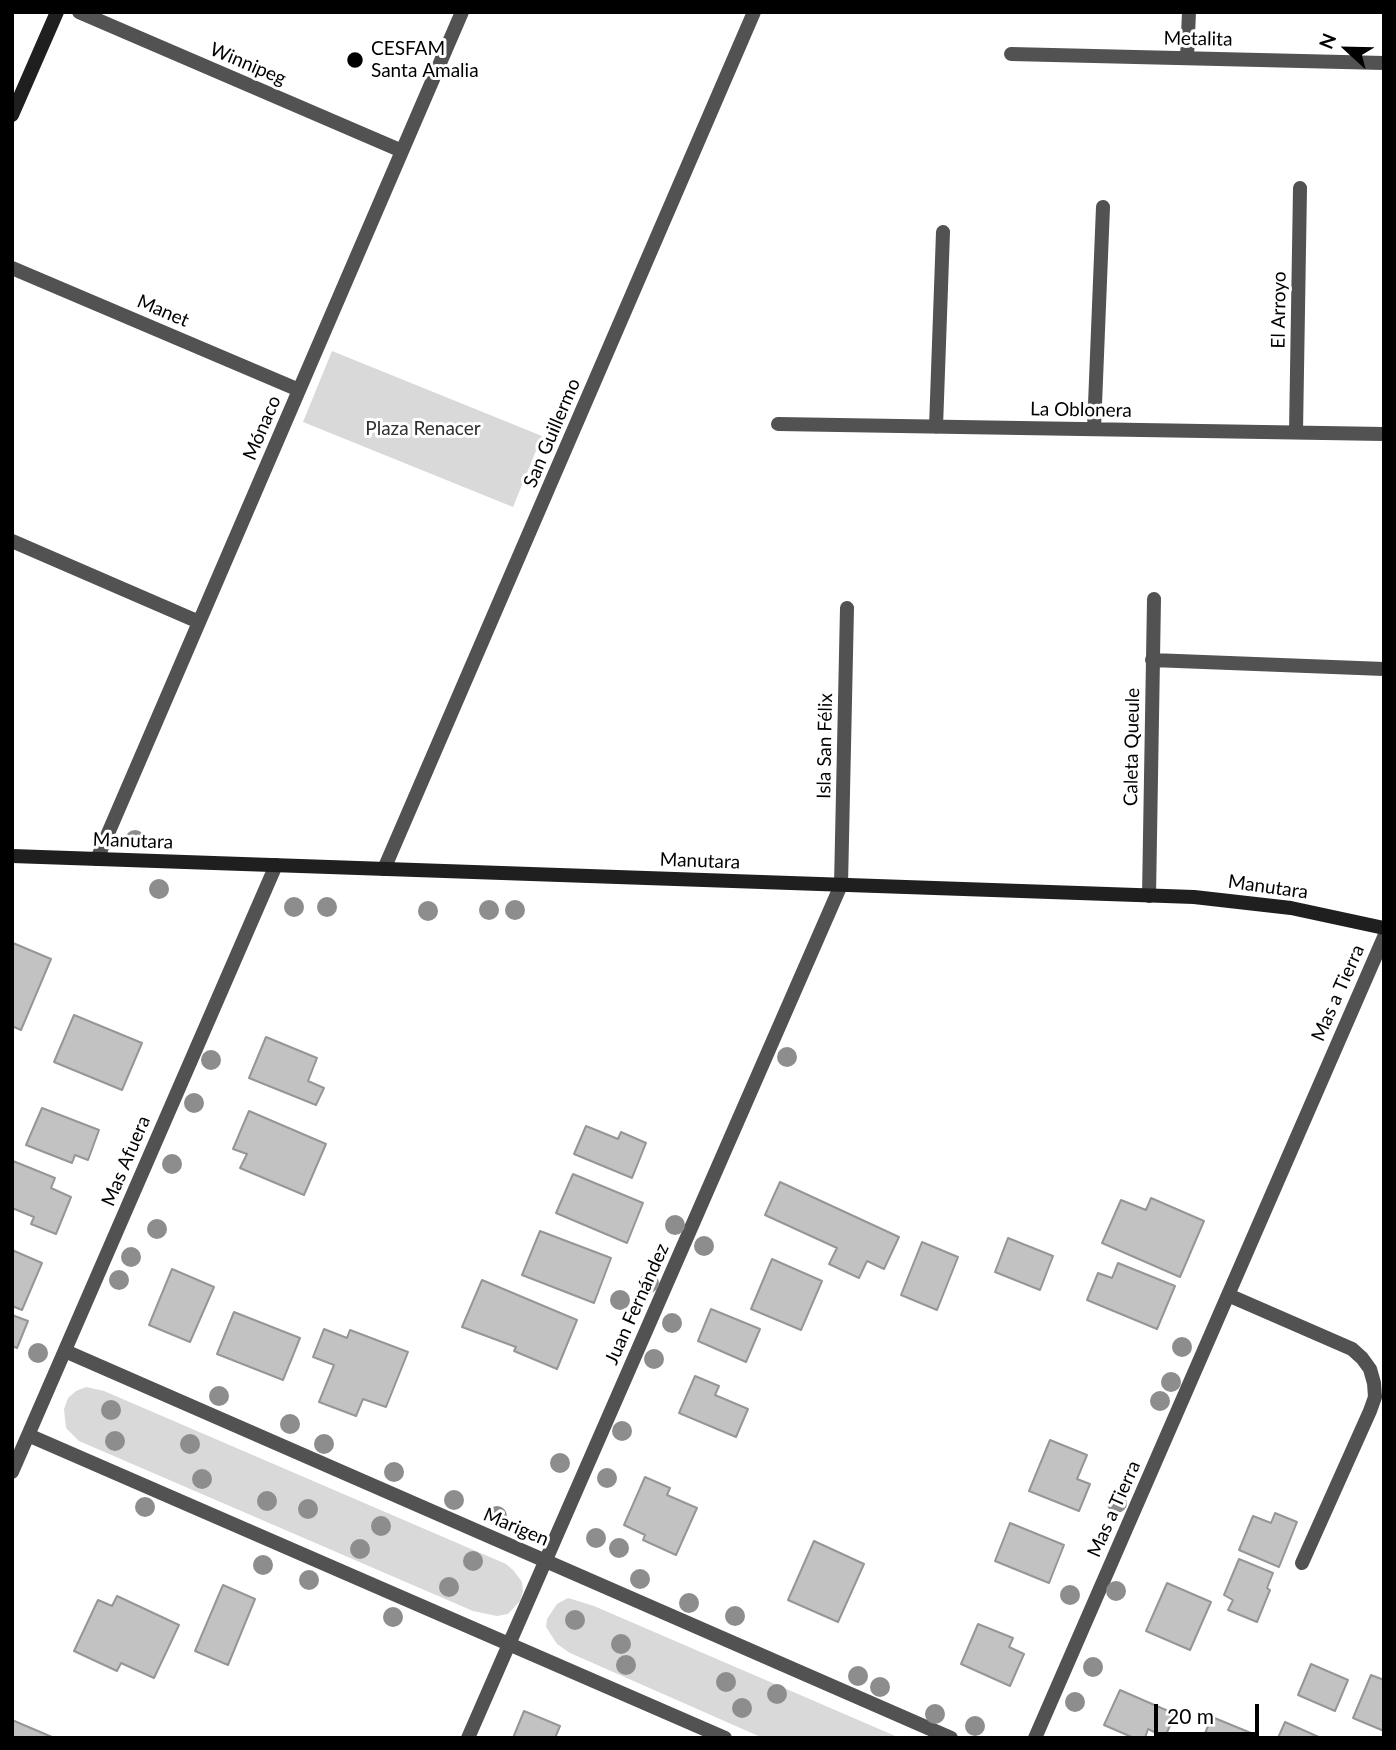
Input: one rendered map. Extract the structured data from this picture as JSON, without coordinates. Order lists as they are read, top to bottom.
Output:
{
  "streets": {
    "main road": ["Manutara"],
    "street": [
      "Metalita",
      "Winnipeg",
      "El Arroyo",
      "Manet",
      "La Oblonera",
      "Mónaco",
      "San Guillermo",
      "Isla San Félix",
      "Caleta Queule",
      "Mas a Tierra",
      "Mas Afuera",
      "Juan Fernández",
      "Marigen"
    ]
  },
  "crossings": [
    ["Winnipeg", "Mónaco"],
    ["El Arroyo", "La Oblonera"],
    ["Manet", "Mónaco"],
    ["Mónaco", "Manutara"],
    ["San Guillermo", "Manutara"],
    ["Isla San Félix", "Manutara"],
    ["Isla San Félix", "Juan Fernández"],
    ["Caleta Queule", "Manutara"],
    ["Manutara", "Mas Afuera"],
    ["Manutara", "Juan Fernández"],
    ["Mas Afuera", "Marigen"],
    ["Juan Fernández", "Marigen"]
  ],
  "parks": ["Plaza Renacer"],
  "places": ["CESFAM Santa Amalia"],
  "scale_bar": "20 m",
  "north": "left"
}
